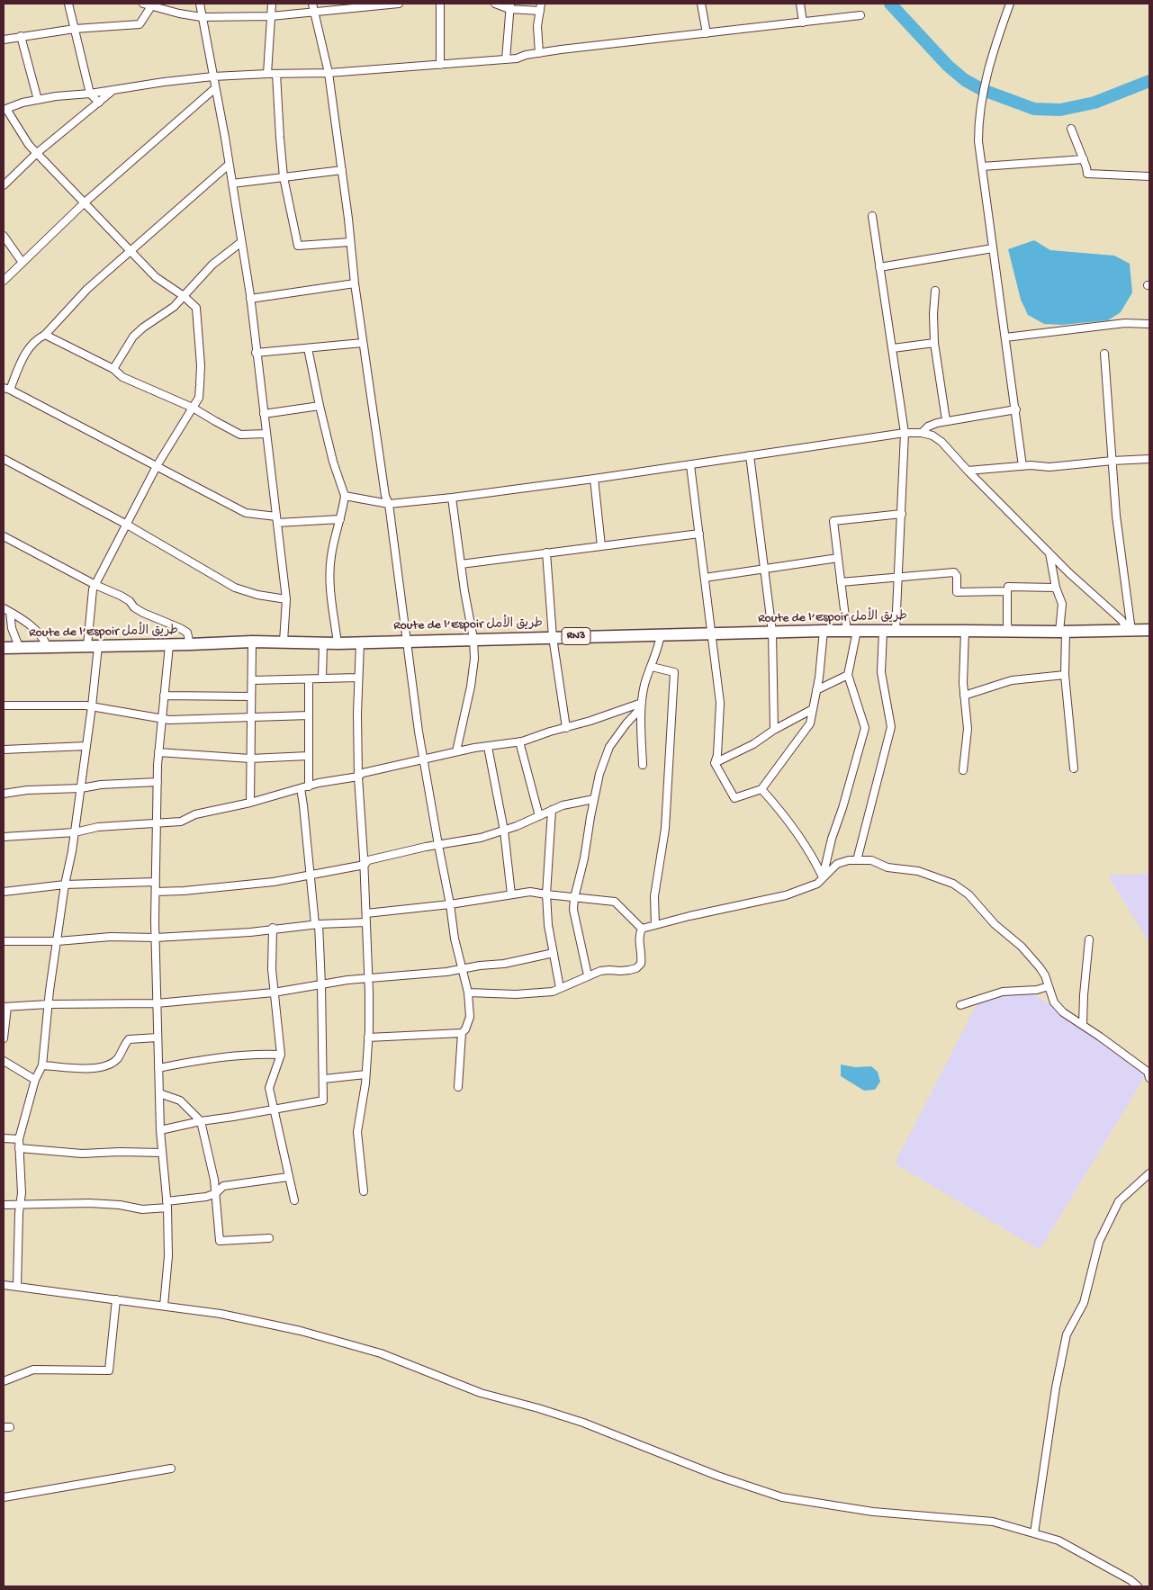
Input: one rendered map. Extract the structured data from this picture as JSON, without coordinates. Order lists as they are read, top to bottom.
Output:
{
  "streets": {
    "highway": ["Route de l’Espoir طريق الأمل", "RN3"]
  }
}
